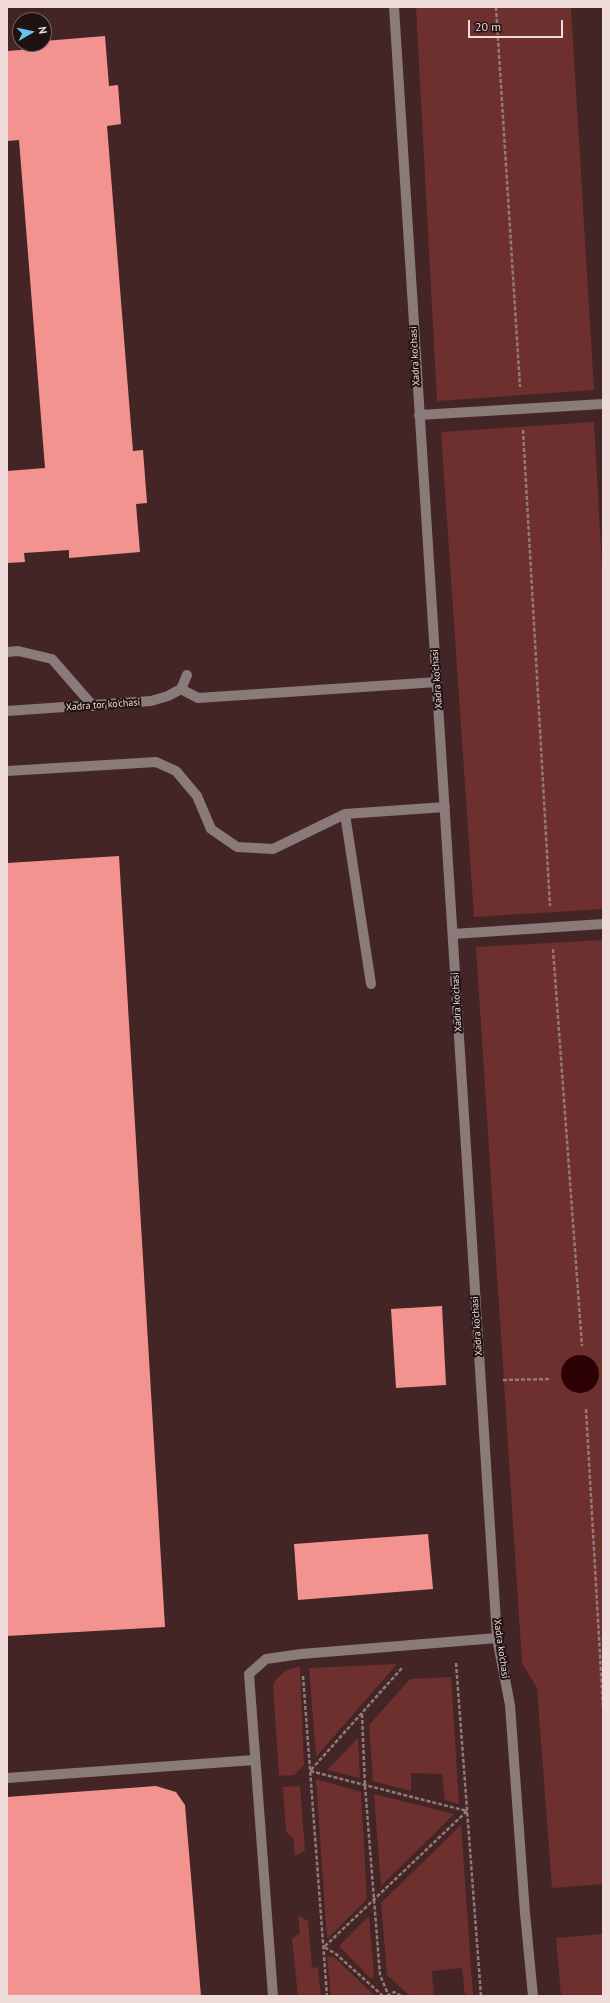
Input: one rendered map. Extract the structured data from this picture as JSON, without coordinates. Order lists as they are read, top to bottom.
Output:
{
  "streets": {
    "street": ["Xadra ko'chasi", "Xadra tor ko'chasi"]
  },
  "scale_bar": "20 m",
  "north": "right"
}
